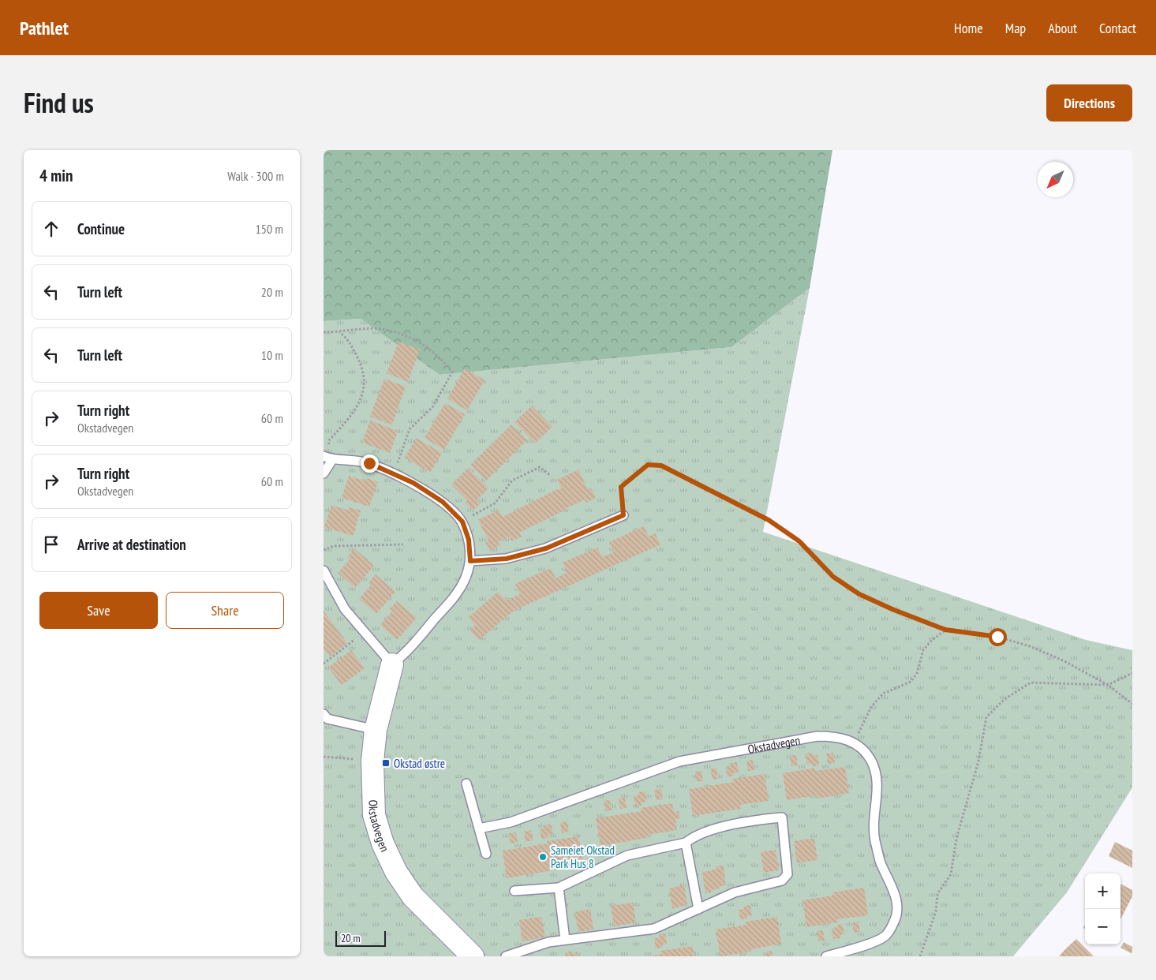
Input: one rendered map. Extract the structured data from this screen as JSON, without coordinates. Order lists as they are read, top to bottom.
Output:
{
  "streets": {
    "street": ["Okstadvegen"]
  },
  "places": {
    "transit": ["Okstad østre"],
    "other": ["Sameiet Okstad Park Hus 8"]
  },
  "scale_bar": "20 m",
  "north": "bottom left",
  "page": {
    "header": "Pathlet",
    "nav": [
      "Home",
      "Map",
      "About",
      "Contact"
    ],
    "title": "Find us",
    "buttons": [
      "Directions",
      ["Save", "Share"]
    ],
    "heading": ["4 min", "Walk · 300 m"],
    "list": [
      ["Continue", "150 m"],
      ["Turn left", "20 m"],
      ["Turn left", "10 m"],
      ["Turn right", "Okstadvegen", "60 m"],
      ["Turn right", "Okstadvegen", "60 m"],
      "Arrive at destination"
    ],
    "map_buttons": ["+", "−"],
    "scale": "20 m"
  }
}
